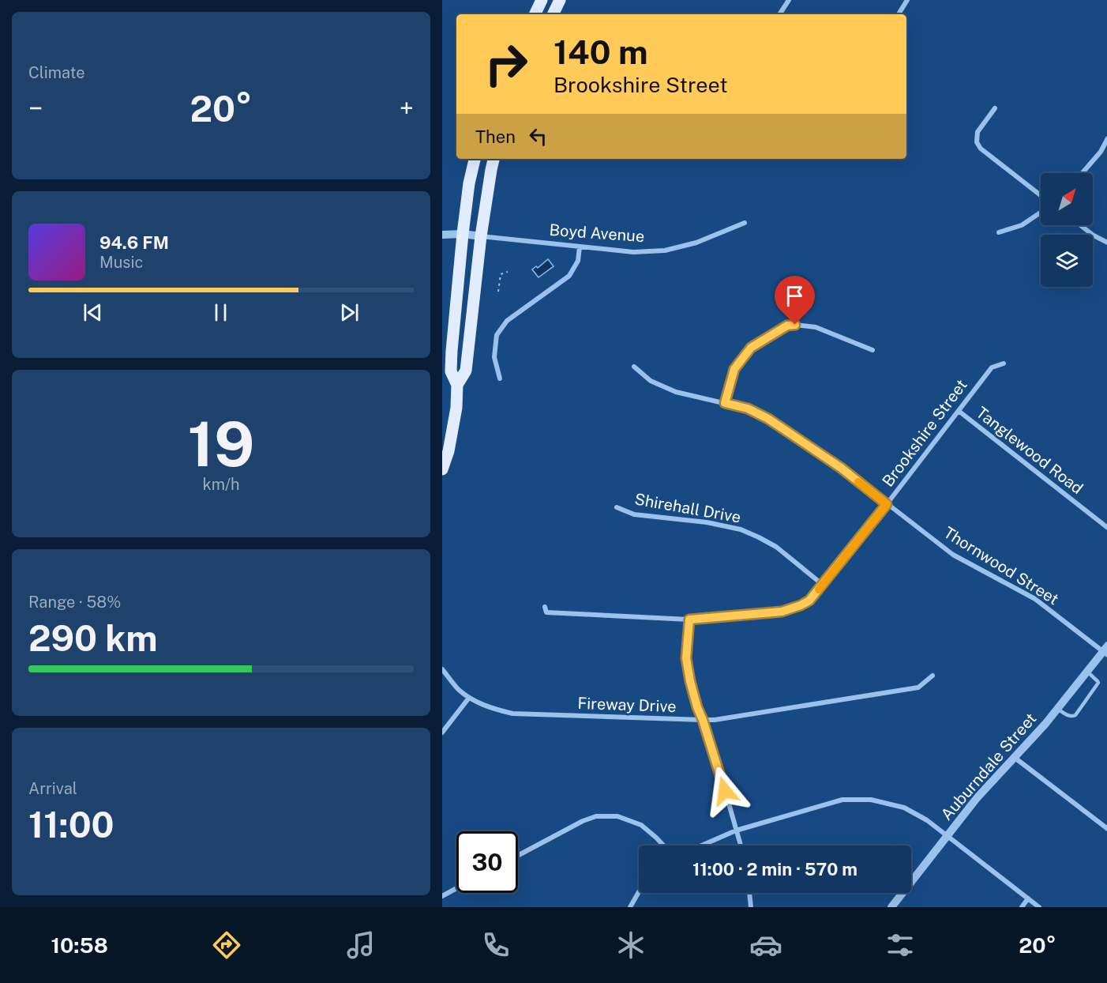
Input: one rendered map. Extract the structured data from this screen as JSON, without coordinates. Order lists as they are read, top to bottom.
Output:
{
  "streets": {
    "street": [
      "Boyd Avenue",
      "Brookshire Street",
      "Tanglewood Road",
      "Shirehall Drive",
      "Thornwood Street",
      "Fireway Drive",
      "Auburndale Street"
    ]
  },
  "crossings": [
    ["Brookshire Street", "Tanglewood Road"],
    ["Brookshire Street", "Shirehall Drive"],
    ["Brookshire Street", "Thornwood Street"],
    ["Thornwood Street", "Auburndale Street"]
  ],
  "north": "top right",
  "page": {
    "tile": [
      "Climate",
      ["19", "km/h"],
      ["Range · 58%", "290 km"],
      ["Arrival", "11:00"]
    ],
    "turn": ["140 m", "Brookshire Street"],
    "heat": ["−", "20°", "+"],
    "then": "Then",
    "song": ["94.6 FM", "Music"],
    "limit": "30",
    "trip": "11:00 · 2 min · 570 m",
    "tabs": ["10:58", "20°"]
  }
}
